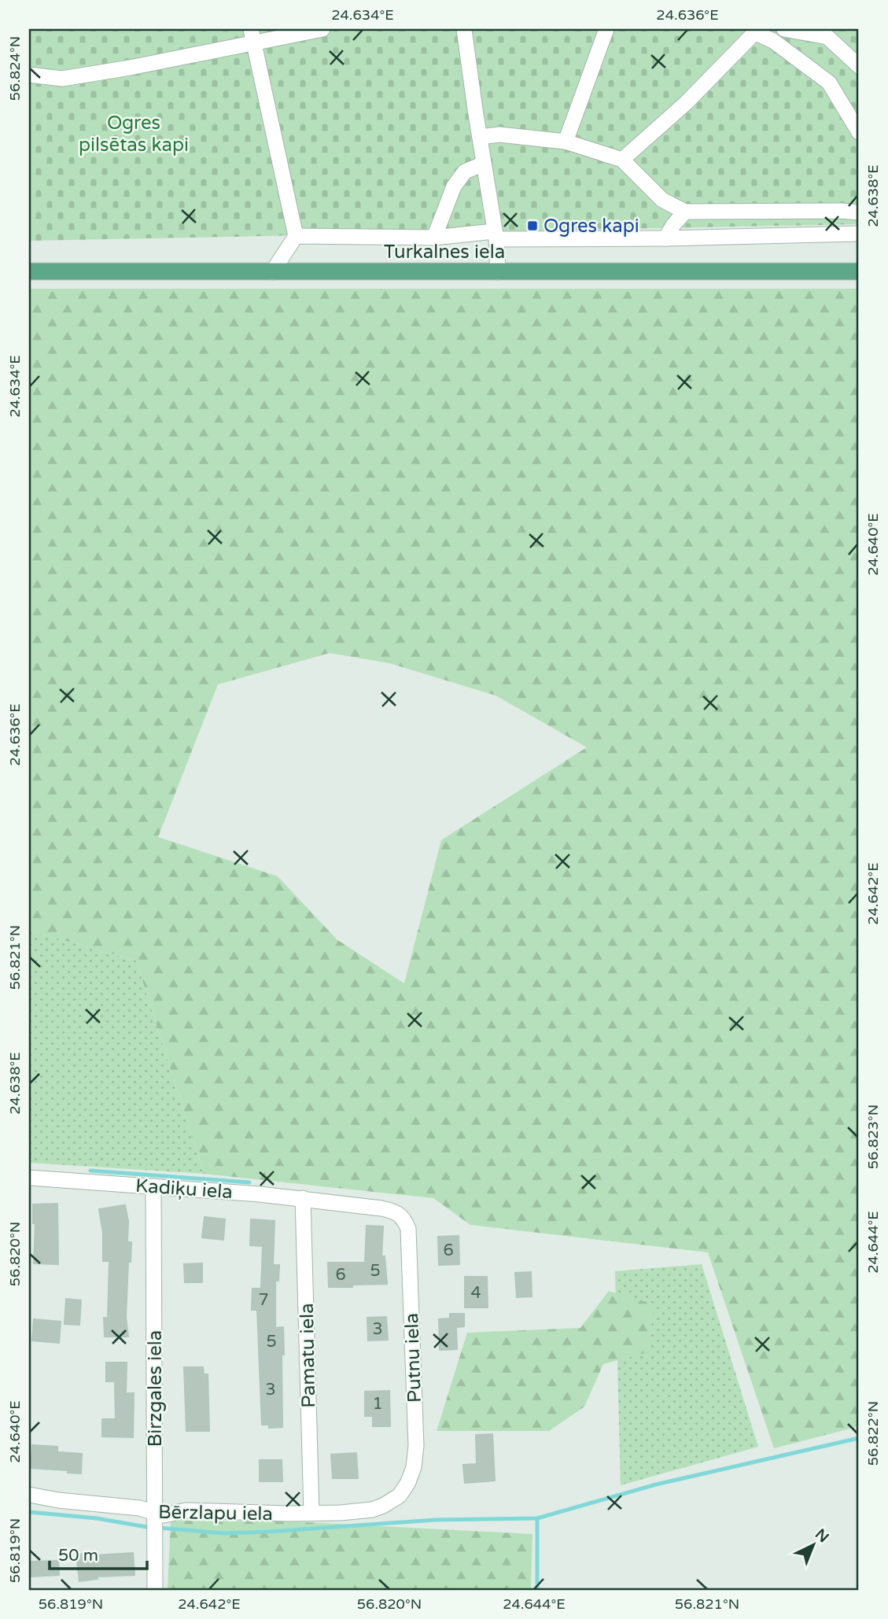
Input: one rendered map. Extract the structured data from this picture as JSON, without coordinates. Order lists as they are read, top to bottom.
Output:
{
  "streets": {
    "main road": ["Turkalnes iela"],
    "street": [
      "Kadiķu iela",
      "Pamatu iela",
      "Putnu iela",
      "Birzgales iela",
      "Bērzlapu iela"
    ]
  },
  "crossings": [
    ["Kadiķu iela", "Pamatu iela"],
    ["Kadiķu iela", "Putnu iela"],
    ["Kadiķu iela", "Birzgales iela"],
    ["Pamatu iela", "Bērzlapu iela"],
    ["Putnu iela", "Bērzlapu iela"],
    ["Birzgales iela", "Bērzlapu iela"]
  ],
  "parks": ["Ogres pilsētas kapi"],
  "places": {
    "transit": ["Ogres kapi"]
  },
  "house_numbers": [
    "6",
    "5",
    "6",
    "4",
    "7",
    "3",
    "5",
    "3",
    "1"
  ],
  "scale_bar": "50 m",
  "north": "top right",
  "coordinates": [
    "24.634°E",
    "24.636°E",
    "56.824°N",
    "24.638°E",
    "24.640°E",
    "24.642°E",
    "56.821°N",
    "56.823°N",
    "24.644°E",
    "56.820°N",
    "56.822°N",
    "56.819°N"
  ]
}
